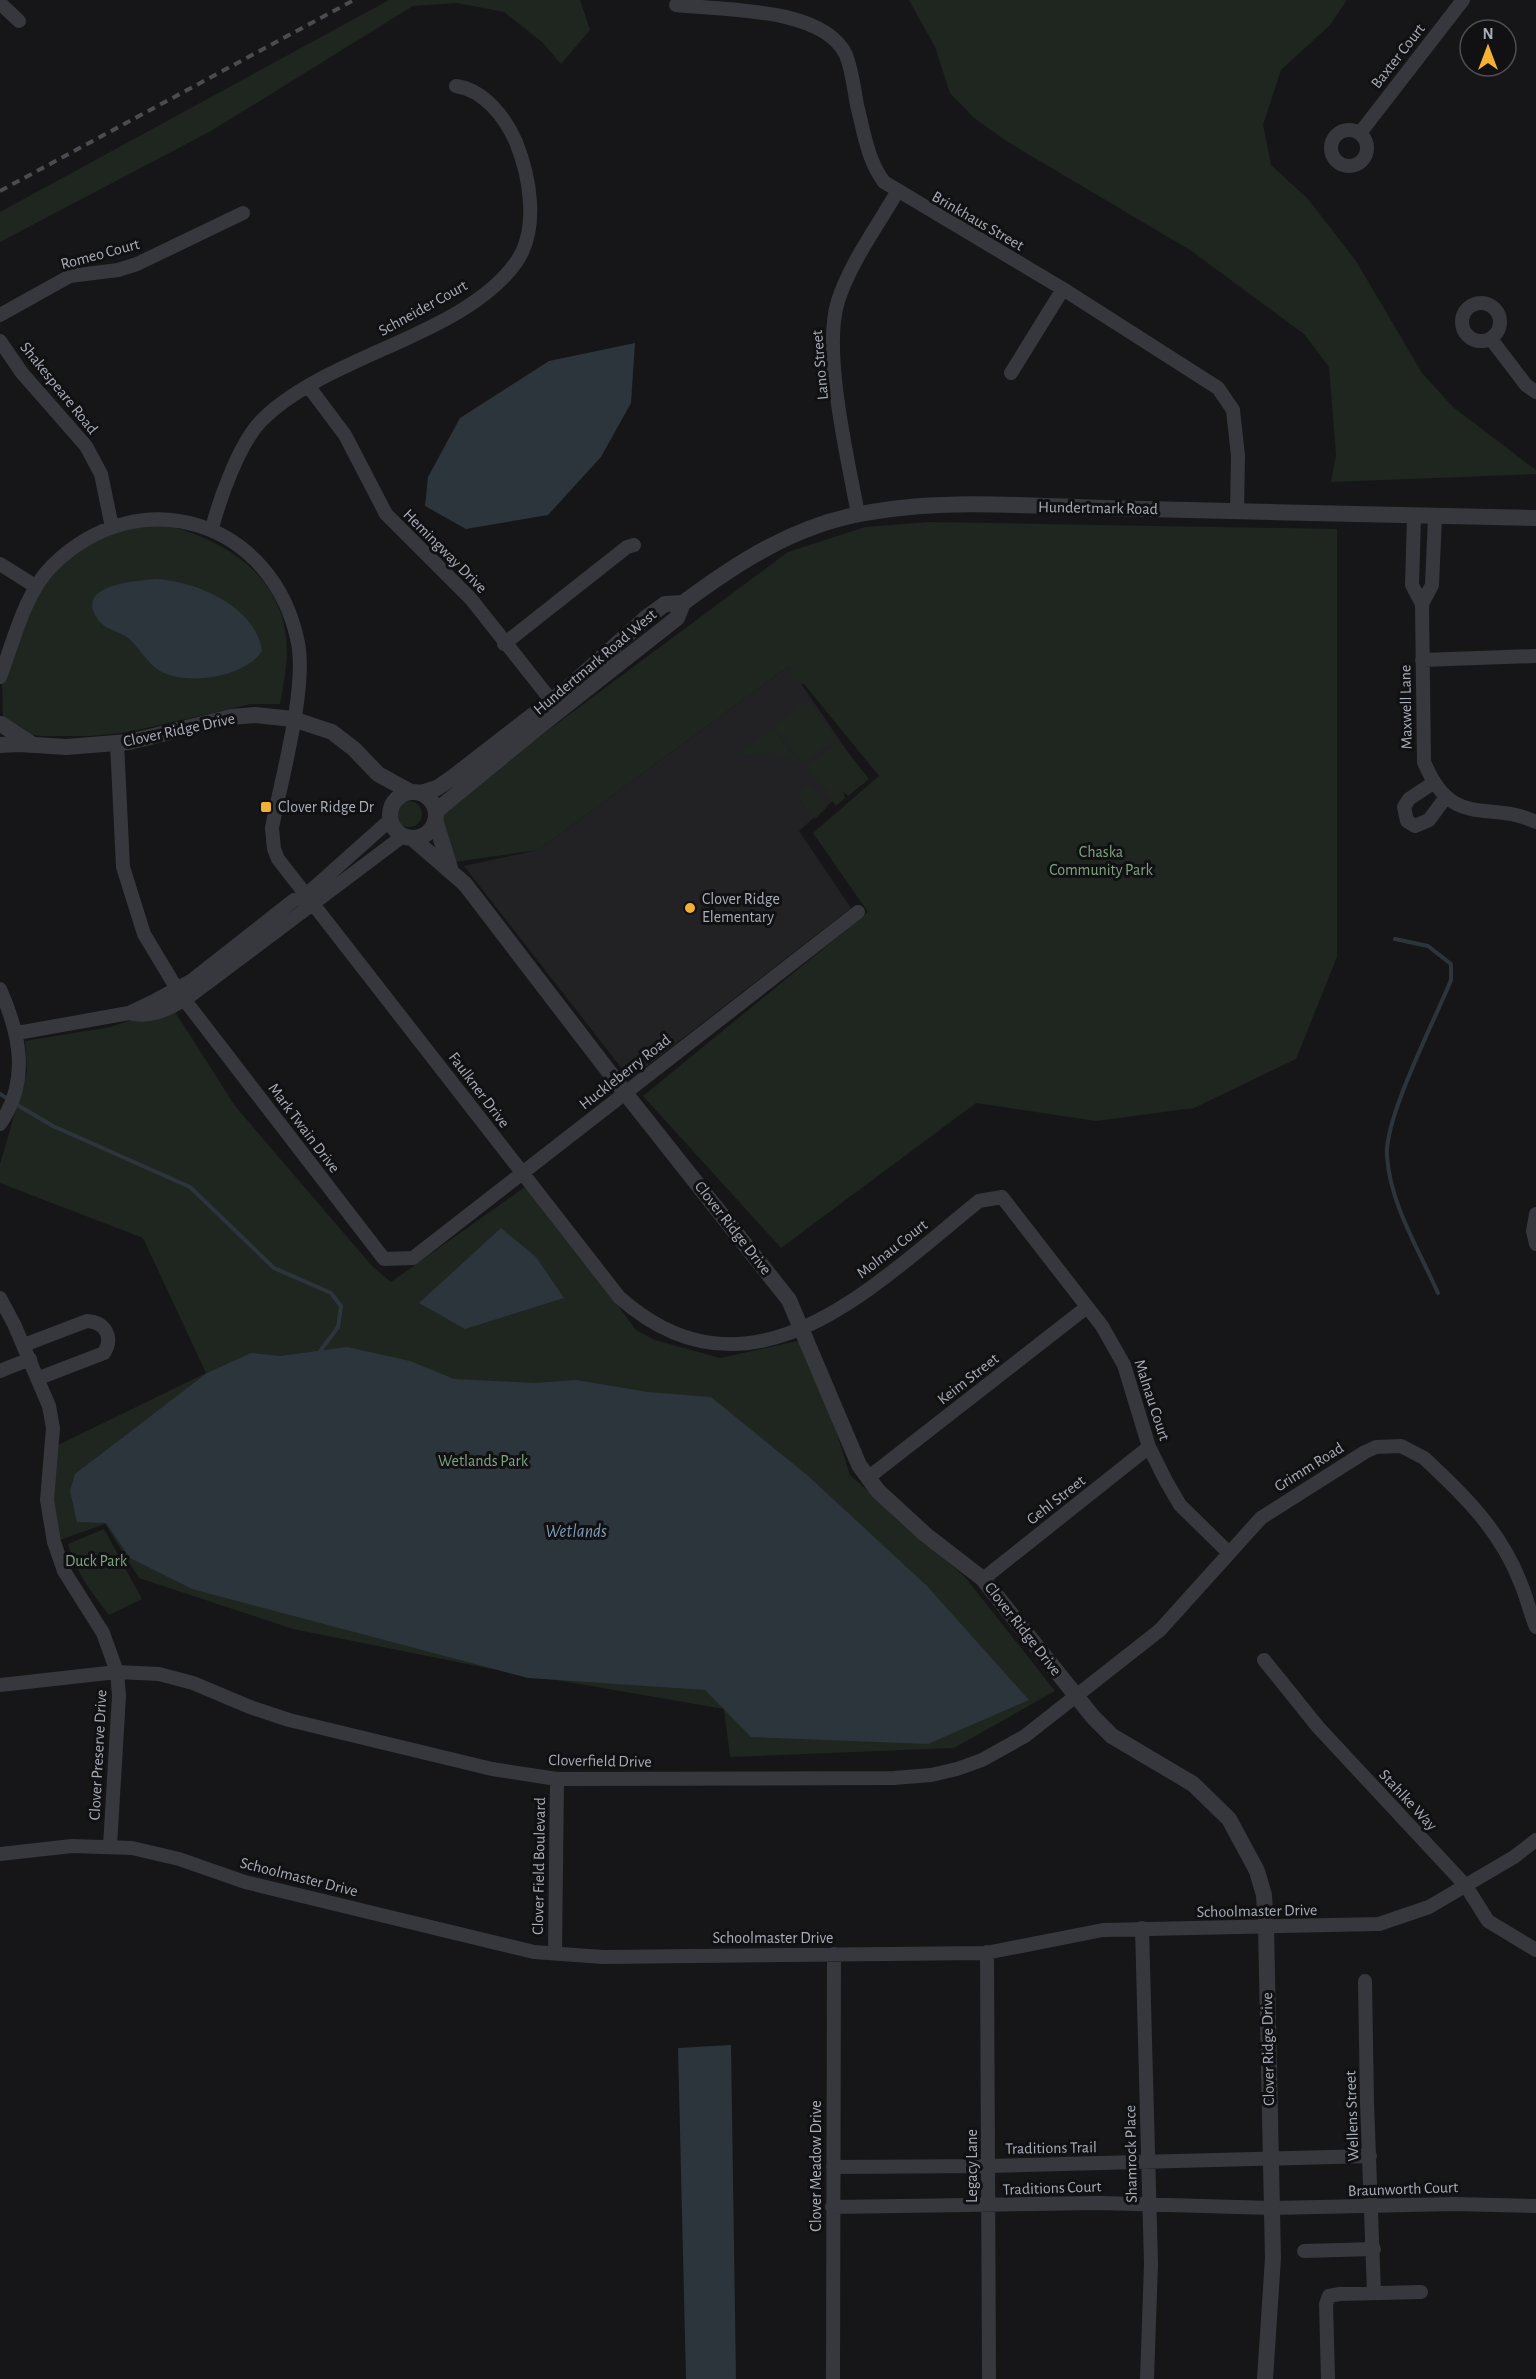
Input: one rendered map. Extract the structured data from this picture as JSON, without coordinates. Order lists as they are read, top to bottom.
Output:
{
  "streets": {
    "street": [
      "Baxter Court",
      "Brinkhaus Street",
      "Romeo Court",
      "Schneider Court",
      "Lano Street",
      "Shakespeare Road",
      "Hundertmark Road",
      "Hemingway Drive",
      "Hundertmark Road West",
      "Maxwell Lane",
      "Clover Ridge Drive",
      "Huckleberry Road",
      "Faulkner Drive",
      "Mark Twain Drive",
      "Molnau Court",
      "Keim Street",
      "Malnau Court",
      "Grimm Road",
      "Gehl Street",
      "Clover Preserve Drive",
      "Cloverfield Drive",
      "Stahlke Way",
      "Clover Field Boulevard",
      "Schoolmaster Drive",
      "Wellens Street",
      "Traditions Trail",
      "Shamrock Place",
      "Clover Meadow Drive",
      "Legacy Lane",
      "Traditions Court",
      "Braunworth Court"
    ]
  },
  "crossings": [
    ["Brinkhaus Street", "Lano Street"],
    ["Brinkhaus Street", "Hundertmark Road"],
    ["Schneider Court", "Hemingway Drive"],
    ["Schneider Court", "Faulkner Drive"],
    ["Lano Street", "Hundertmark Road"],
    ["Hundertmark Road", "Hundertmark Road West"],
    ["Hundertmark Road", "Maxwell Lane"],
    ["Hemingway Drive", "Hundertmark Road West"],
    ["Hundertmark Road West", "Clover Ridge Drive"],
    ["Clover Ridge Drive", "Huckleberry Road"],
    ["Clover Ridge Drive", "Faulkner Drive"],
    ["Clover Ridge Drive", "Mark Twain Drive"],
    ["Clover Ridge Drive", "Molnau Court"],
    ["Clover Ridge Drive", "Keim Street"],
    ["Clover Ridge Drive", "Grimm Road"],
    ["Clover Ridge Drive", "Gehl Street"],
    ["Clover Ridge Drive", "Cloverfield Drive"],
    ["Clover Ridge Drive", "Schoolmaster Drive"],
    ["Clover Ridge Drive", "Traditions Trail"],
    ["Clover Ridge Drive", "Traditions Court"],
    ["Clover Ridge Drive", "Braunworth Court"],
    ["Huckleberry Road", "Faulkner Drive"],
    ["Huckleberry Road", "Mark Twain Drive"],
    ["Faulkner Drive", "Molnau Court"],
    ["Molnau Court", "Malnau Court"],
    ["Keim Street", "Malnau Court"],
    ["Malnau Court", "Grimm Road"],
    ["Malnau Court", "Gehl Street"],
    ["Grimm Road", "Cloverfield Drive"],
    ["Clover Preserve Drive", "Cloverfield Drive"],
    ["Clover Preserve Drive", "Schoolmaster Drive"],
    ["Cloverfield Drive", "Clover Field Boulevard"],
    ["Stahlke Way", "Schoolmaster Drive"],
    ["Clover Field Boulevard", "Schoolmaster Drive"],
    ["Schoolmaster Drive", "Shamrock Place"],
    ["Schoolmaster Drive", "Clover Meadow Drive"],
    ["Schoolmaster Drive", "Legacy Lane"],
    ["Wellens Street", "Braunworth Court"],
    ["Traditions Trail", "Shamrock Place"],
    ["Traditions Trail", "Clover Meadow Drive"],
    ["Traditions Trail", "Legacy Lane"],
    ["Shamrock Place", "Traditions Court"],
    ["Clover Meadow Drive", "Traditions Court"],
    ["Legacy Lane", "Traditions Court"],
    ["Traditions Court", "Braunworth Court"]
  ],
  "water": ["Wetlands"],
  "parks": ["Chaska Community Park", "Wetlands Park", "Duck Park"],
  "places": {
    "transit": ["Clover Ridge Dr"],
    "other": ["Clover Ridge Elementary"]
  },
  "north": "top"
}
